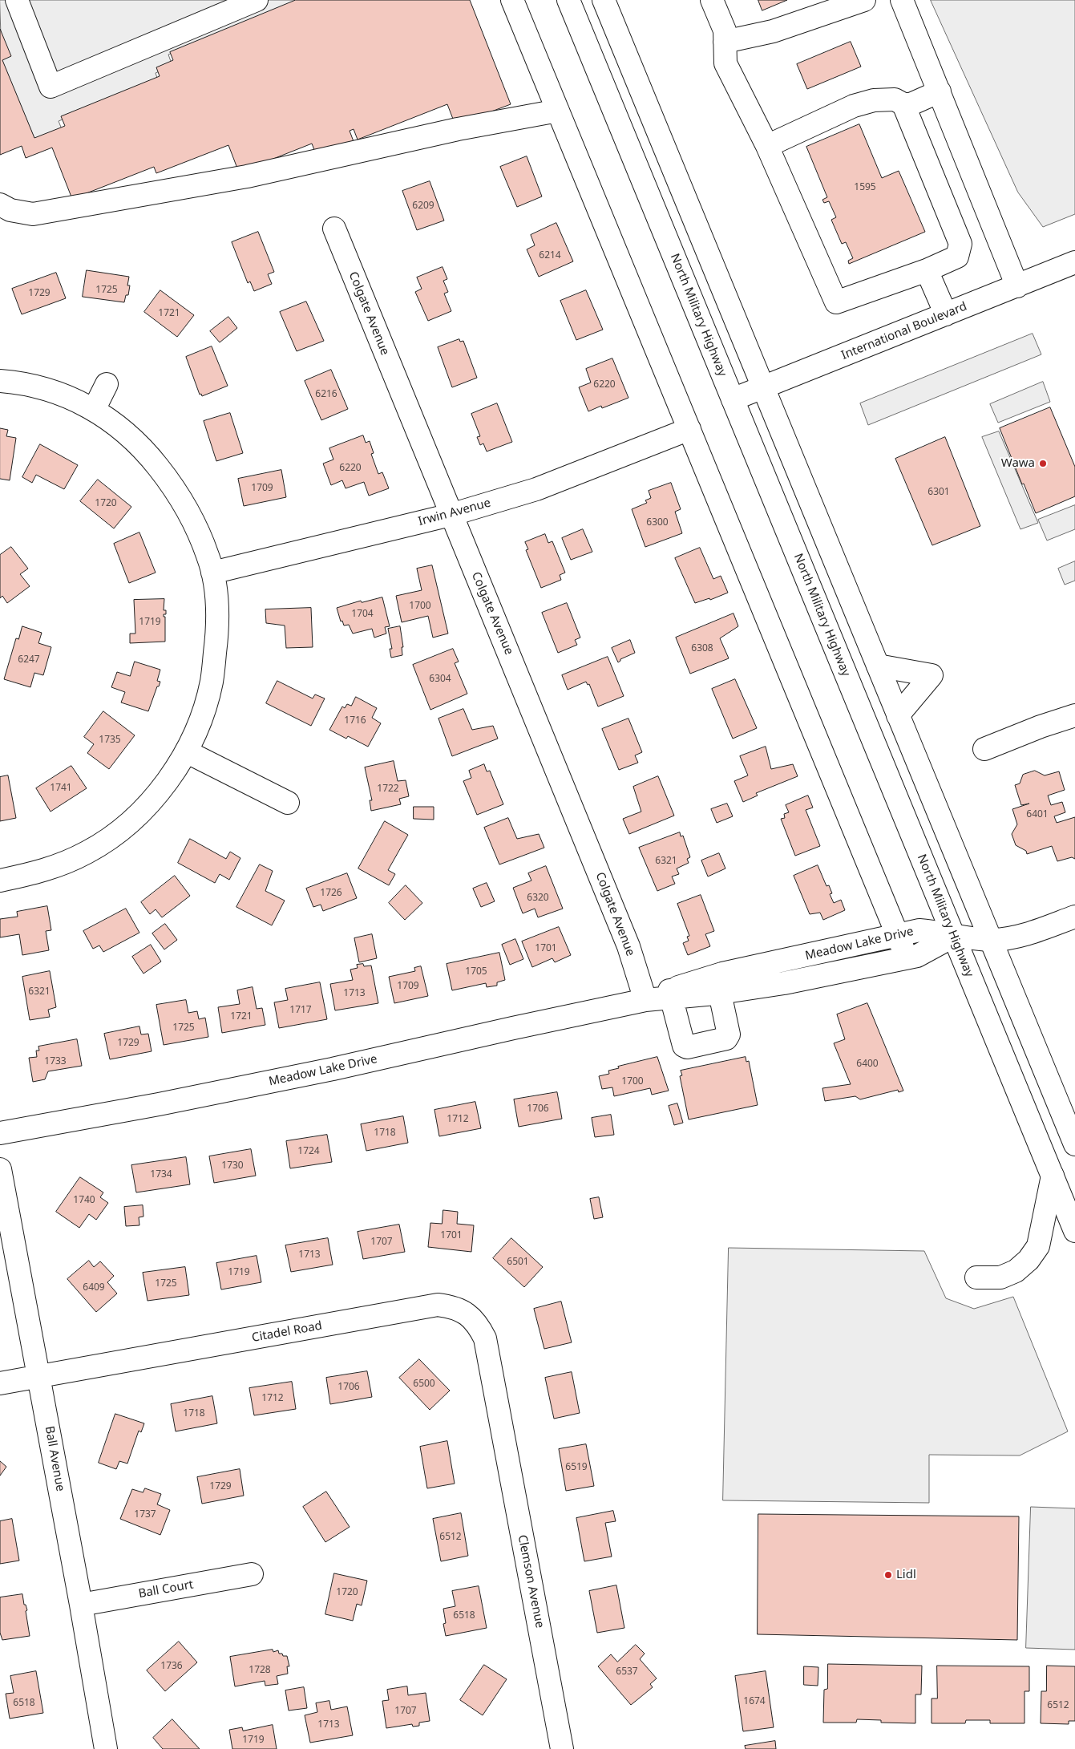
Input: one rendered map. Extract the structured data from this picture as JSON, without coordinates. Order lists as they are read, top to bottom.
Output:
{
  "streets": {
    "street": [
      "Colgate Avenue",
      "North Military Highway",
      "International Boulevard",
      "Irwin Avenue",
      "Meadow Lake Drive",
      "Citadel Road",
      "Ball Avenue",
      "Clemson Avenue",
      "Ball Court"
    ]
  },
  "crossings": [
    ["Colgate Avenue", "Irwin Avenue"],
    ["Colgate Avenue", "Meadow Lake Drive"],
    ["North Military Highway", "International Boulevard"],
    ["North Military Highway", "Meadow Lake Drive"],
    ["Citadel Road", "Ball Avenue"],
    ["Citadel Road", "Clemson Avenue"],
    ["Ball Avenue", "Ball Court"]
  ],
  "places": ["Wawa", "Lidl"],
  "house_numbers": [
    "1595",
    "6209",
    "6214",
    "1725",
    "1729",
    "1721",
    "6220",
    "6216",
    "6220",
    "1709",
    "6301",
    "1720",
    "6300",
    "1700",
    "1704",
    "1719",
    "6308",
    "6247",
    "6304",
    "1716",
    "1735",
    "1741",
    "1722",
    "6401",
    "6321",
    "1726",
    "6320",
    "1701",
    "1705",
    "1709",
    "6321",
    "1713",
    "1717",
    "1721",
    "1725",
    "1729",
    "1733",
    "6400",
    "1700",
    "1706",
    "1712",
    "1718",
    "1724",
    "1730",
    "1734",
    "1740",
    "1701",
    "1707",
    "1713",
    "6501",
    "1719",
    "1725",
    "6409",
    "6500",
    "1706",
    "1712",
    "1718",
    "6519",
    "1729",
    "1737",
    "6512",
    "1720",
    "6518",
    "1736",
    "1728",
    "6537",
    "1674",
    "6518",
    "6512",
    "1707",
    "1713",
    "1719"
  ]
}
